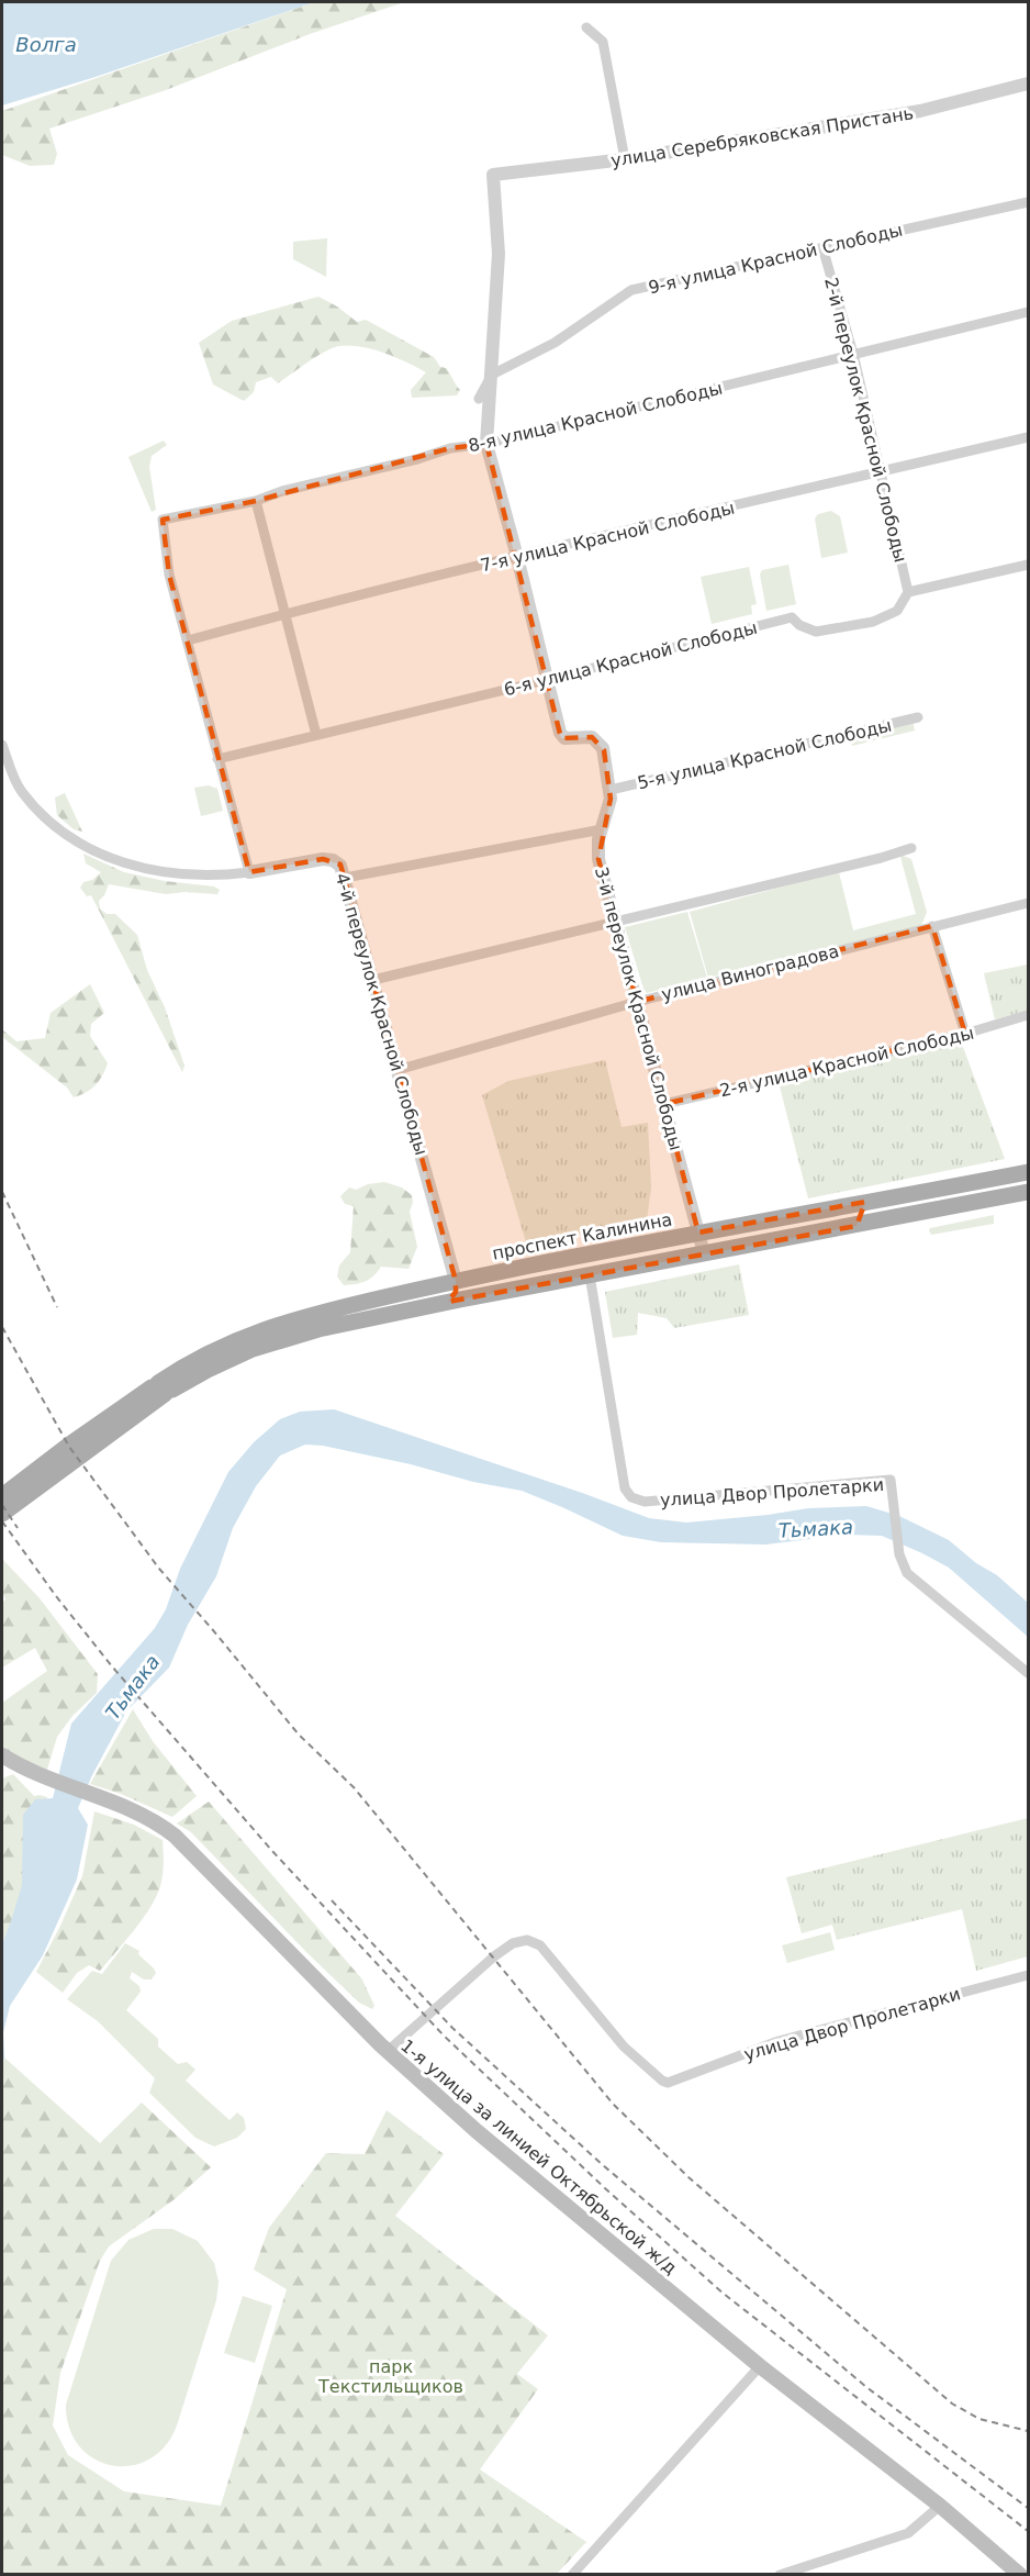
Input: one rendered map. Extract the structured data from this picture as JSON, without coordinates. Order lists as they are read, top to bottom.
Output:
{
  "streets": {
    "main road": ["проспект Калинина", "1-я улица за линией Октябрьской ж/д"],
    "street": [
      "улица Серебряковская Пристань",
      "9-я улица Красной Слободы",
      "8-я улица Красной Слободы",
      "2-й переулок Красной Слободы",
      "7-я улица Красной Слободы",
      "6-я улица Красной Слободы",
      "5-я улица Красной Слободы",
      "улица Виноградова",
      "3-й переулок Красной Слободы",
      "4-й переулок Красной Слободы",
      "2-я улица Красной Слободы",
      "улица Двор Пролетарки"
    ]
  },
  "crossings": [
    ["улица Серебряковская Пристань", "3-й переулок Красной Слободы"],
    ["9-я улица Красной Слободы", "2-й переулок Красной Слободы"],
    ["9-я улица Красной Слободы", "3-й переулок Красной Слободы"],
    ["8-я улица Красной Слободы", "2-й переулок Красной Слободы"],
    ["8-я улица Красной Слободы", "7-я улица Красной Слободы"],
    ["8-я улица Красной Слободы", "3-й переулок Красной Слободы"],
    ["2-й переулок Красной Слободы", "7-я улица Красной Слободы"],
    ["2-й переулок Красной Слободы", "6-я улица Красной Слободы"],
    ["7-я улица Красной Слободы", "3-й переулок Красной Слободы"],
    ["6-я улица Красной Слободы", "3-й переулок Красной Слободы"],
    ["5-я улица Красной Слободы", "3-й переулок Красной Слободы"],
    ["улица Виноградова", "3-й переулок Красной Слободы"],
    ["улица Виноградова", "4-й переулок Красной Слободы"],
    ["3-й переулок Красной Слободы", "2-я улица Красной Слободы"],
    ["3-й переулок Красной Слободы", "проспект Калинина"],
    ["4-й переулок Красной Слободы", "проспект Калинина"],
    ["проспект Калинина", "улица Двор Пролетарки"],
    ["улица Двор Пролетарки", "1-я улица за линией Октябрьской ж/д"]
  ],
  "water": ["Волга", "Тьмака"],
  "parks": ["парк Текстильщиков"]
}
